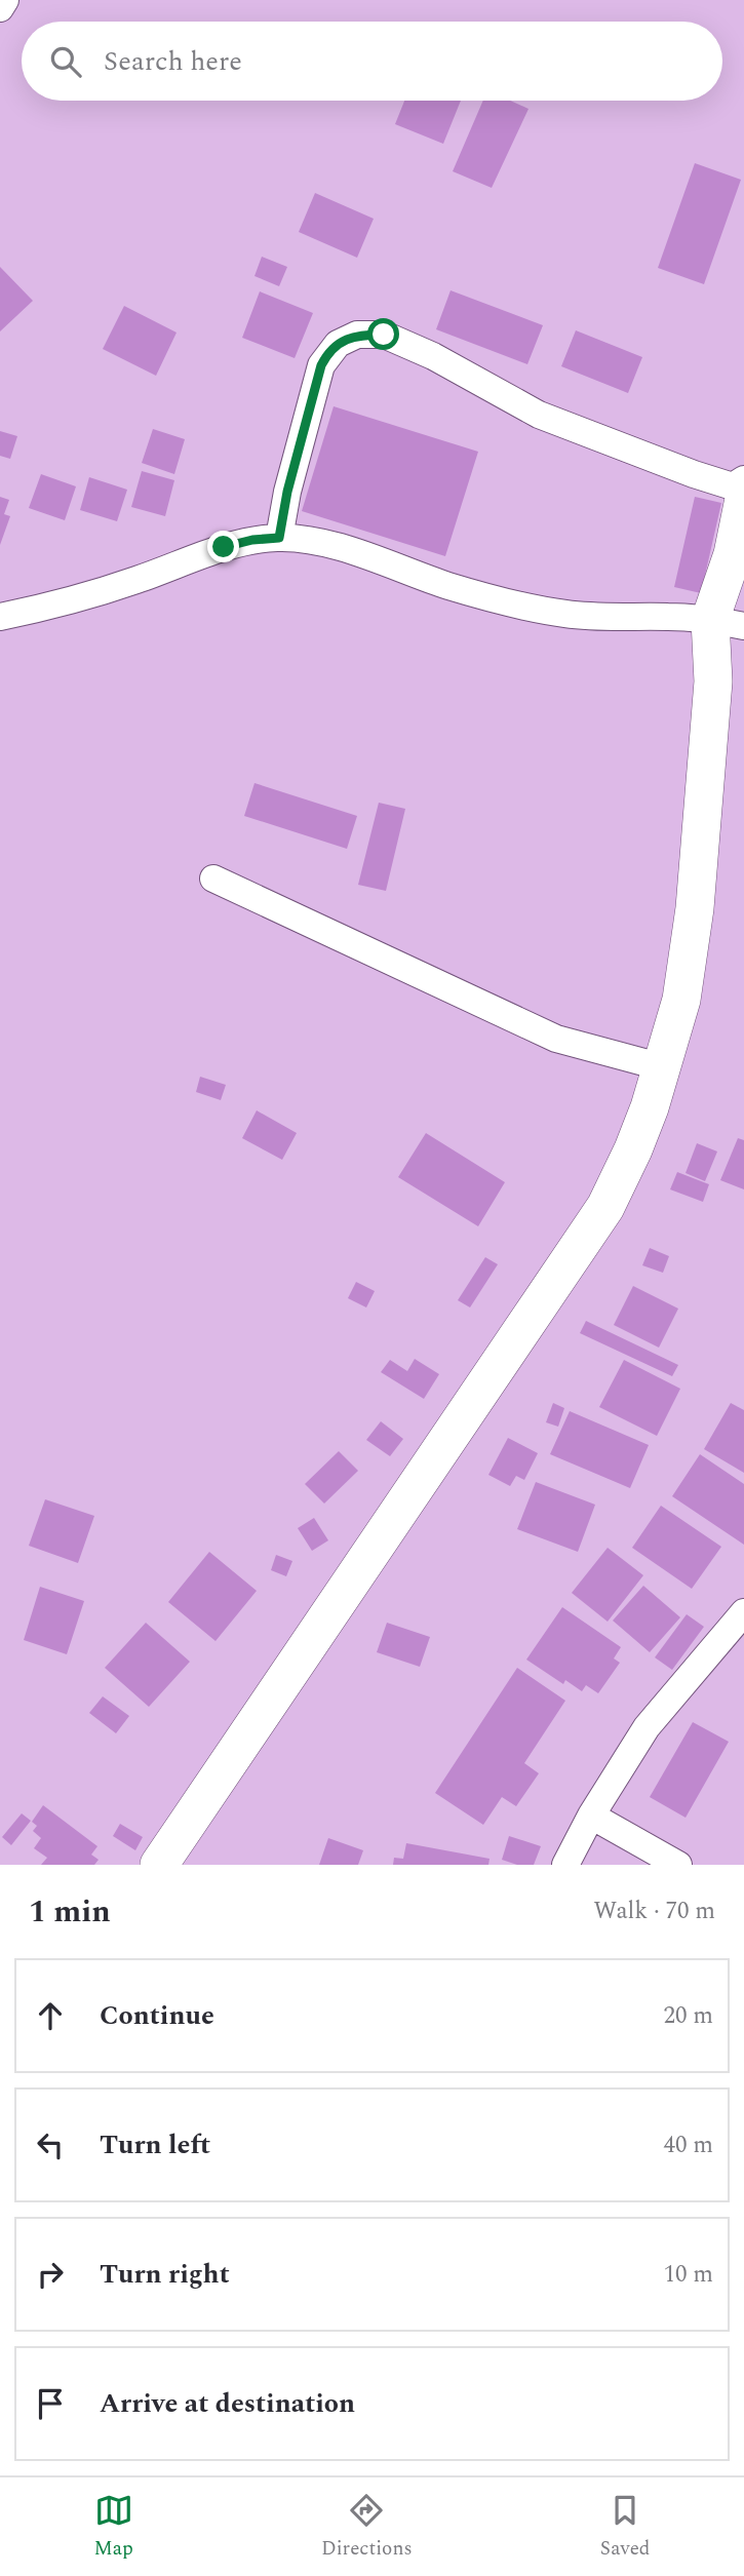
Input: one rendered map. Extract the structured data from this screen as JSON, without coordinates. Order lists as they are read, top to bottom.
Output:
{
  "page": {
    "search": "Search here",
    "heading": ["1 min", "Walk · 70 m"],
    "list": [
      ["Continue", "20 m"],
      ["Turn left", "40 m"],
      ["Turn right", "10 m"],
      "Arrive at destination"
    ],
    "nav": ["Map", "Directions", "Saved"]
  }
}
